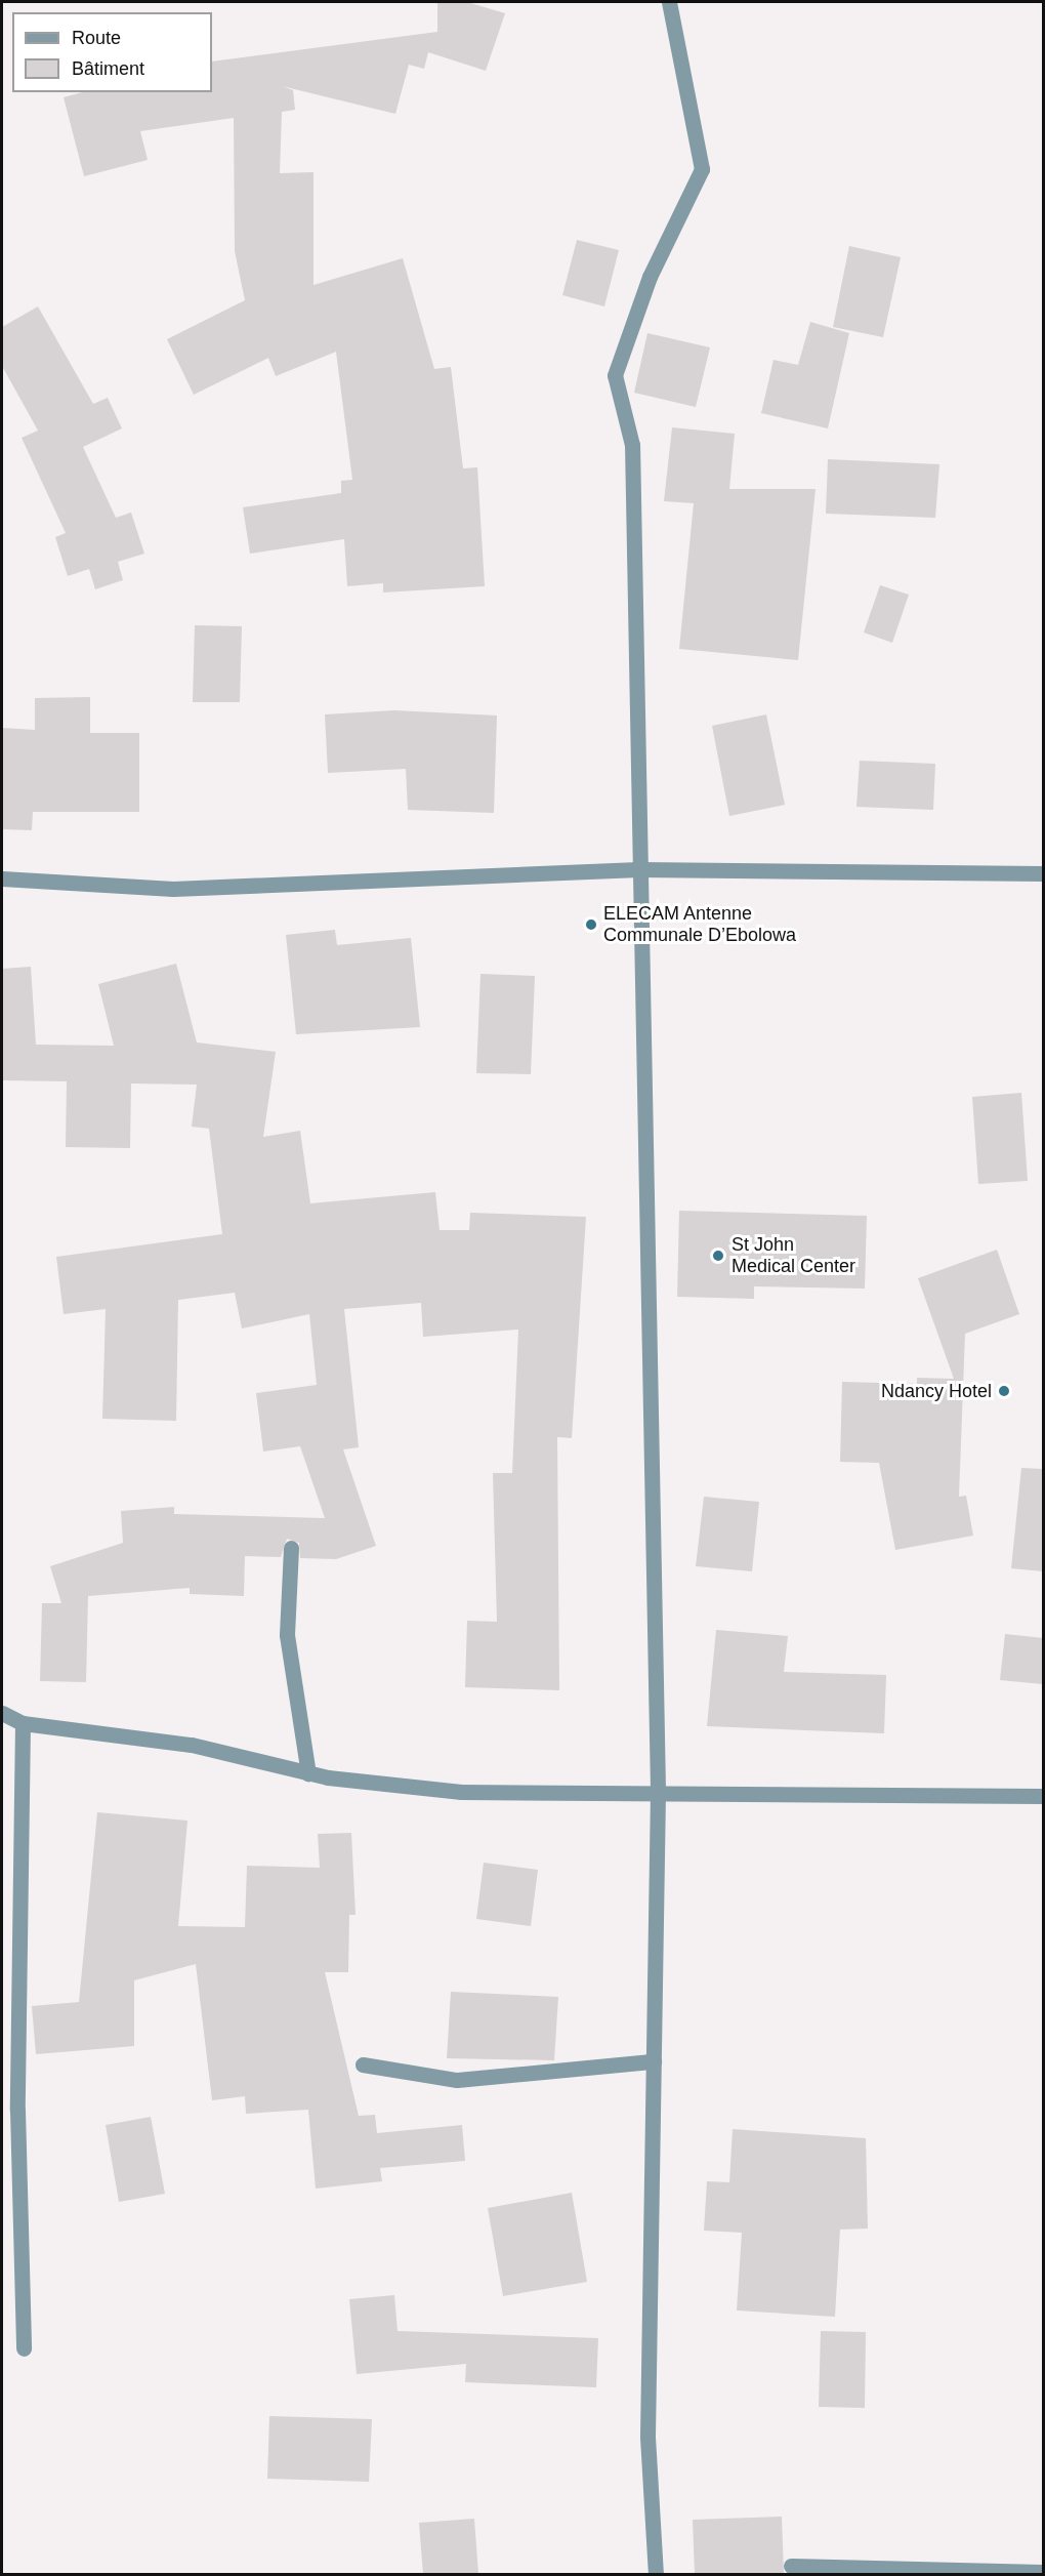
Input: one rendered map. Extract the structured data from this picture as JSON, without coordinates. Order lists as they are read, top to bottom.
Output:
{
  "places": ["ELECAM Antenne Communale D’Ebolowa", "St John Medical Center", "Ndancy Hotel"],
  "legend": ["Route", "Bâtiment"]
}
